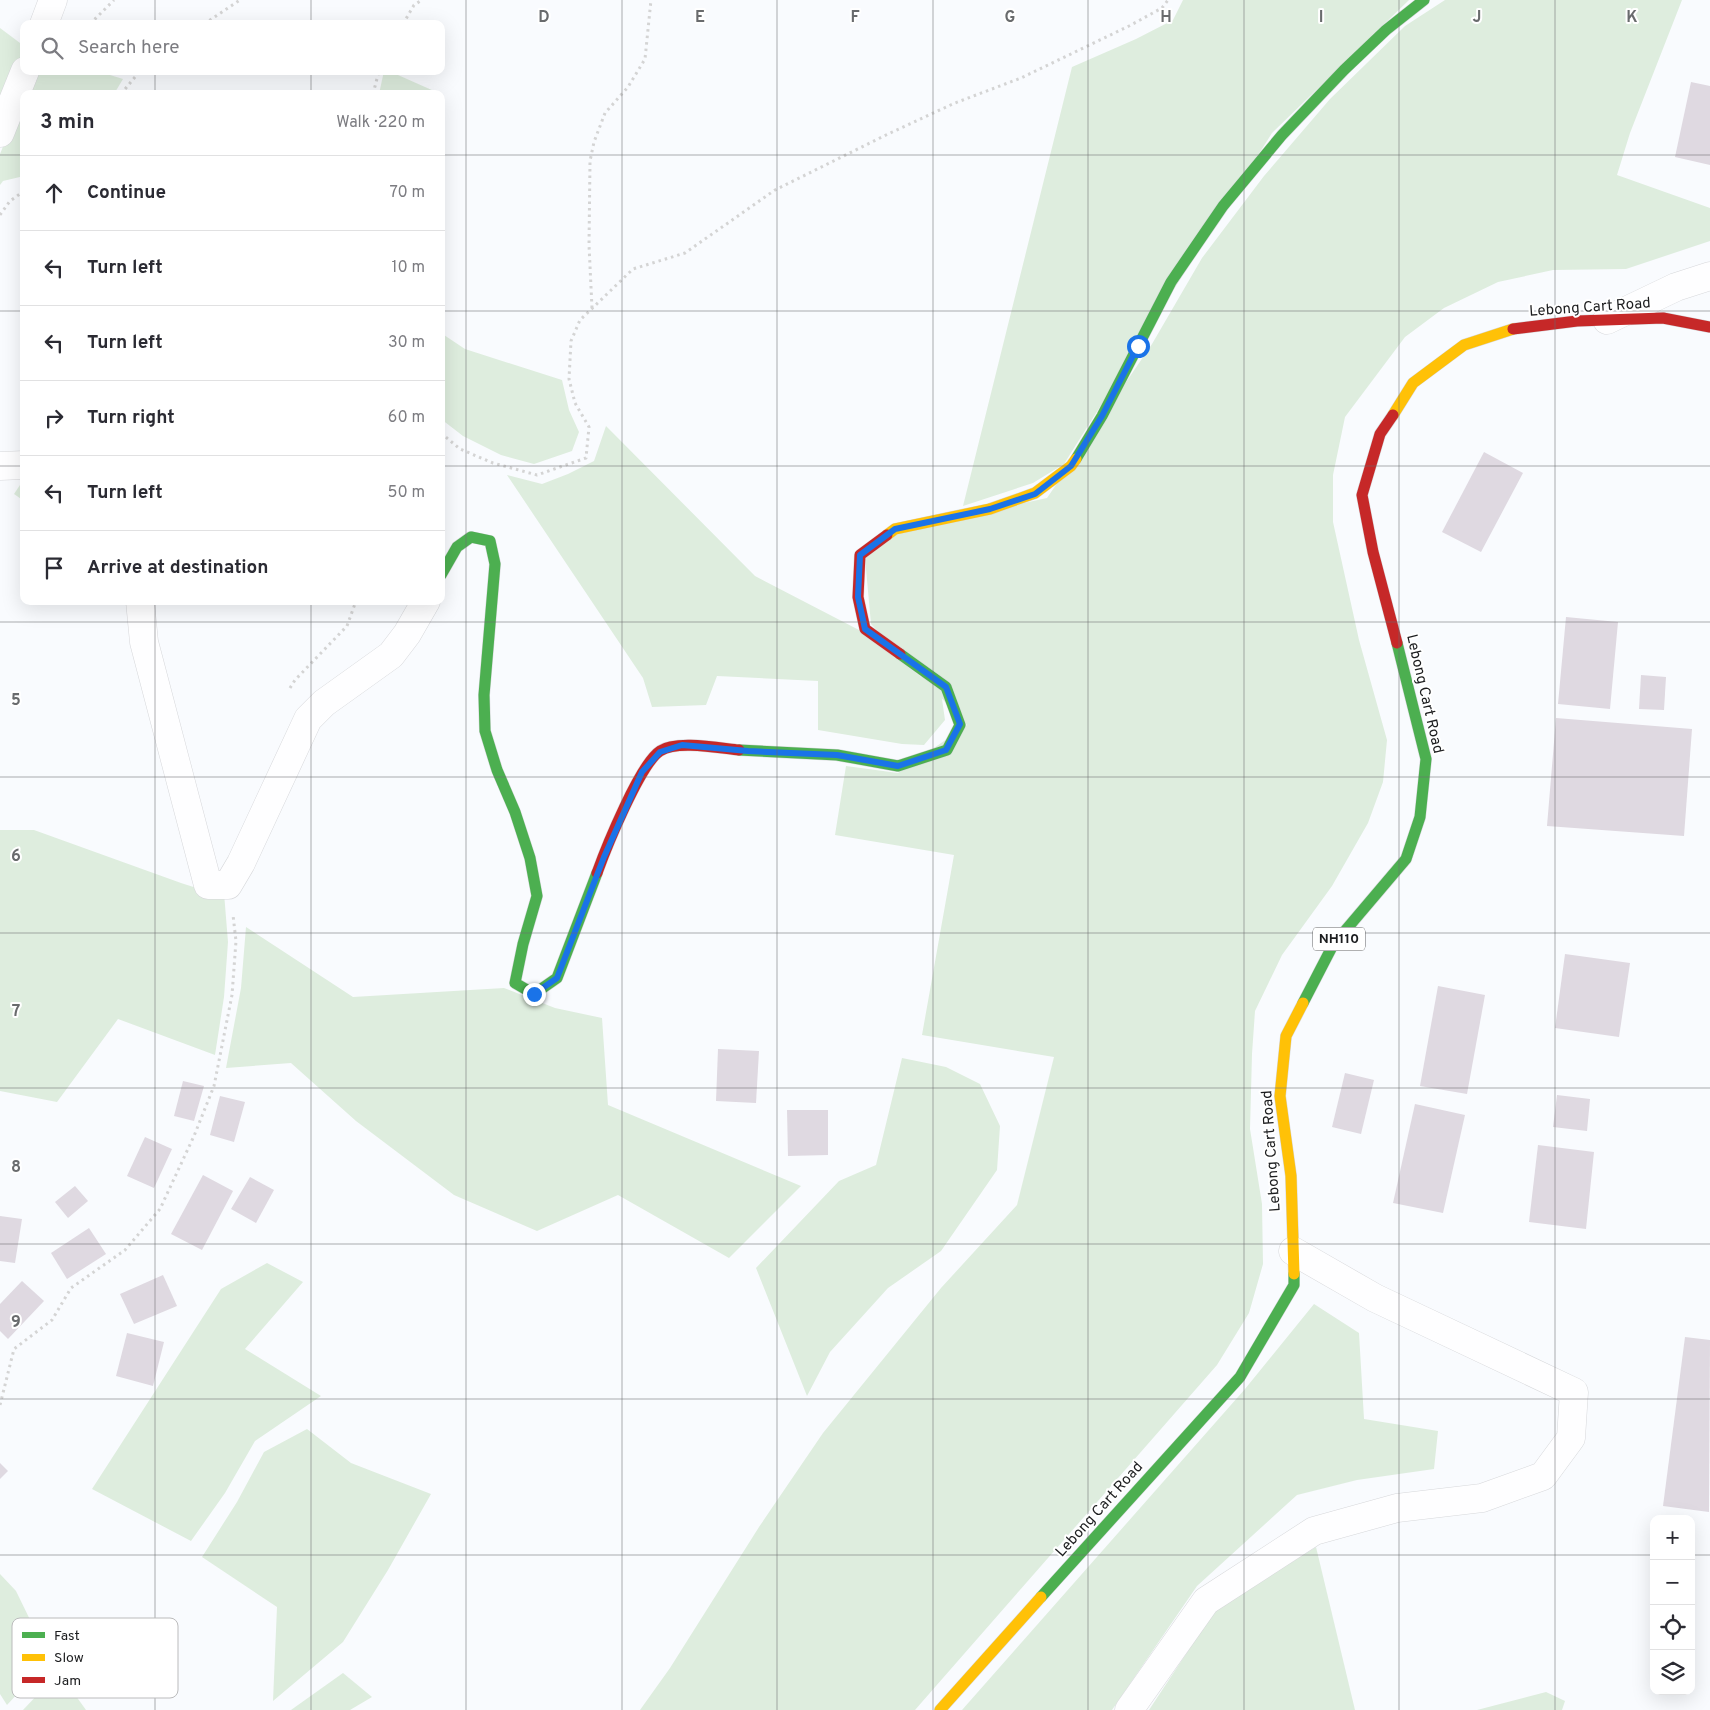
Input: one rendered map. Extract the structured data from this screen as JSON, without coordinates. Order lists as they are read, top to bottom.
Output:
{
  "streets": {
    "main road": ["Lebong Cart Road", "NH110"]
  },
  "legend": ["Fast", "Slow", "Jam"],
  "page": {
    "search": "Search here",
    "heading": ["3 min", "Walk · 220 m"],
    "list": [
      ["Continue", "70 m"],
      ["Turn left", "10 m"],
      ["Turn left", "30 m"],
      ["Turn right", "60 m"],
      ["Turn left", "50 m"],
      "Arrive at destination"
    ],
    "map_buttons": ["+", "−"]
  },
  "grid": {
    "columns": [
      "D",
      "E",
      "F",
      "G",
      "H",
      "I",
      "J",
      "K"
    ],
    "rows": [
      "5",
      "6",
      "7",
      "8",
      "9"
    ]
  }
}
